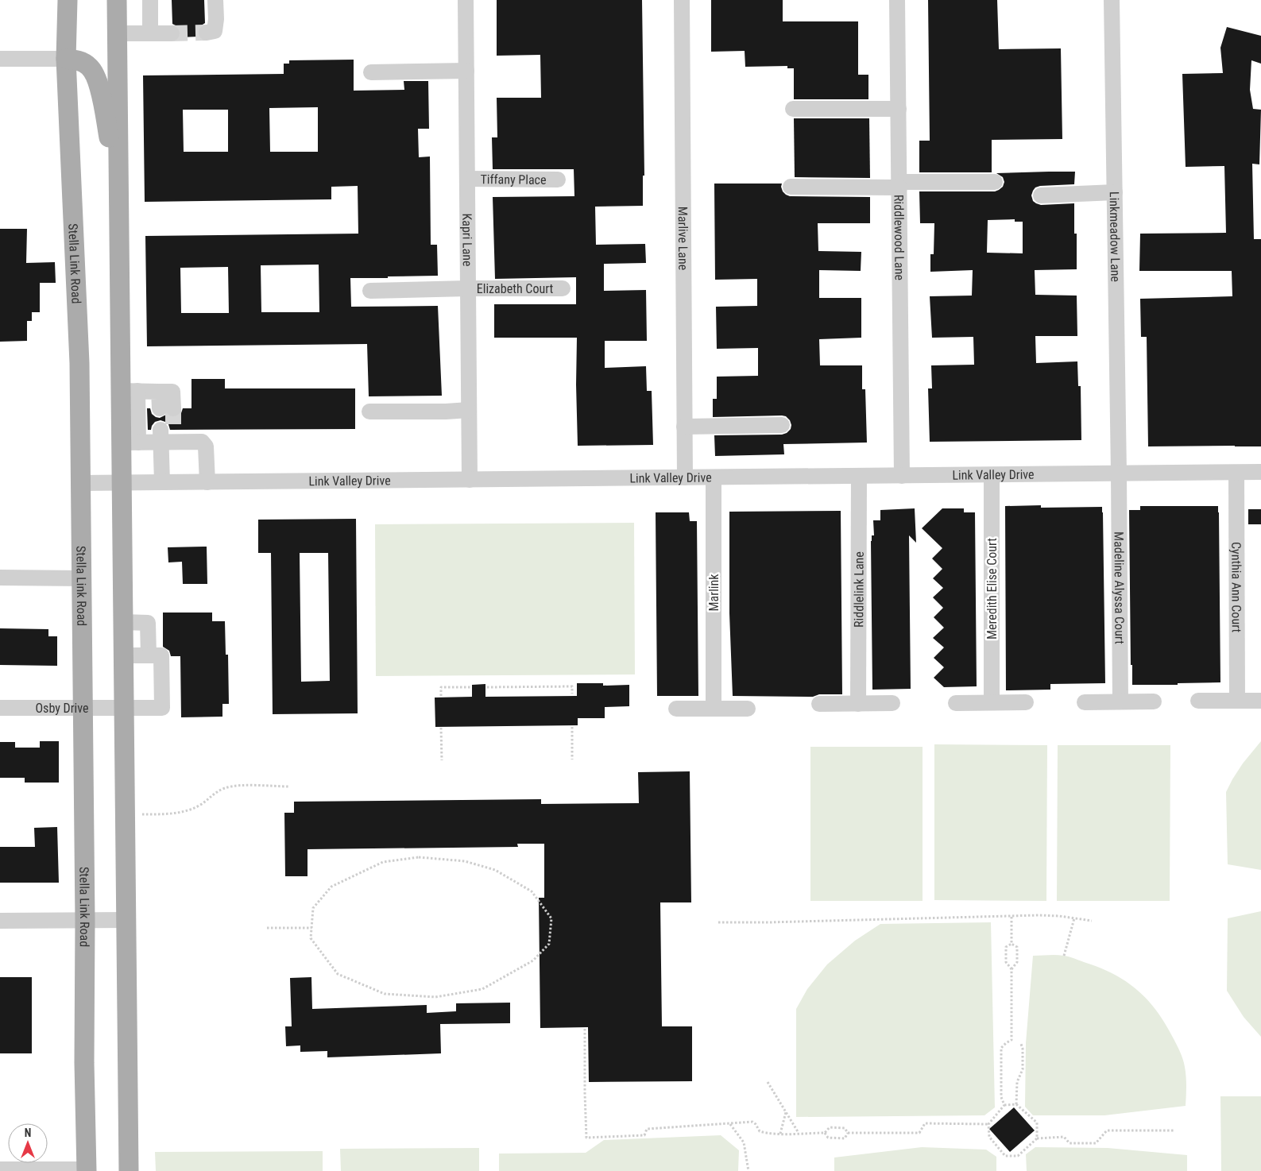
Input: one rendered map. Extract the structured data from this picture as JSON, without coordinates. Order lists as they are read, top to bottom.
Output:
{
  "streets": {
    "main road": ["Stella Link Road"],
    "street": [
      "Tiffany Place",
      "Linkmeadow Lane",
      "Riddlewood Lane",
      "Marlive Lane",
      "Kapri Lane",
      "Elizabeth Court",
      "Link Valley Drive",
      "Cynthia Ann Court",
      "Madeline Alyssa Court",
      "Meredith Elise Court",
      "Riddlelink Lane",
      "Marlink",
      "Osby Drive"
    ]
  },
  "crossings": [
    ["Tiffany Place", "Kapri Lane"],
    ["Linkmeadow Lane", "Link Valley Drive"],
    ["Linkmeadow Lane", "Madeline Alyssa Court"],
    ["Riddlewood Lane", "Link Valley Drive"],
    ["Marlive Lane", "Link Valley Drive"],
    ["Kapri Lane", "Elizabeth Court"],
    ["Kapri Lane", "Link Valley Drive"],
    ["Stella Link Road", "Link Valley Drive"],
    ["Stella Link Road", "Osby Drive"],
    ["Link Valley Drive", "Cynthia Ann Court"],
    ["Link Valley Drive", "Madeline Alyssa Court"],
    ["Link Valley Drive", "Meredith Elise Court"],
    ["Link Valley Drive", "Riddlelink Lane"],
    ["Link Valley Drive", "Marlink"]
  ],
  "north": "top"
}
